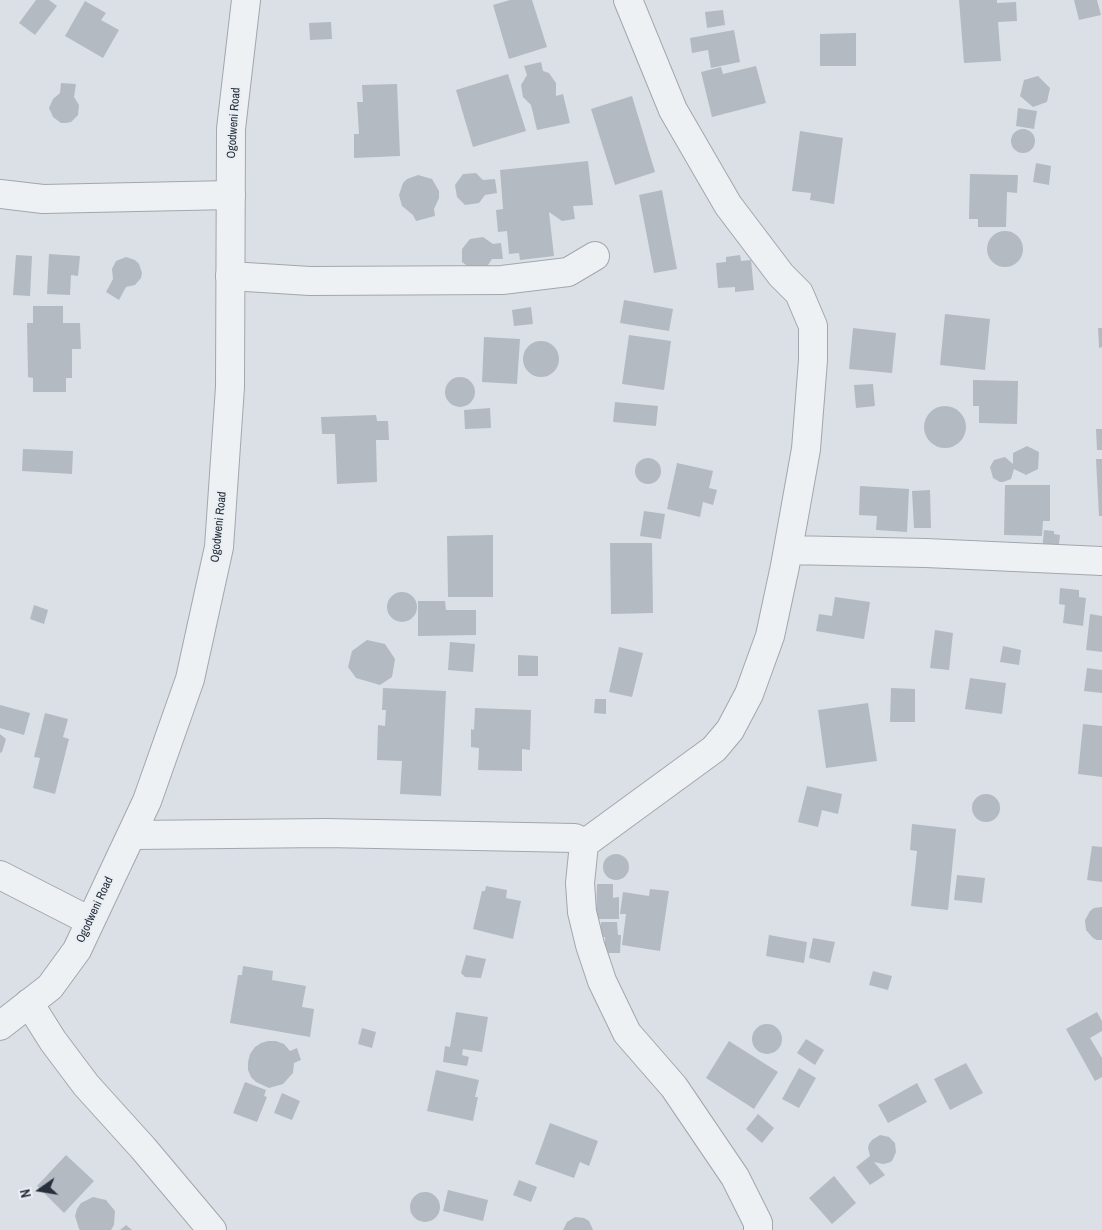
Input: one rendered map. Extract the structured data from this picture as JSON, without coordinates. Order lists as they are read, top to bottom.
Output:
{
  "streets": {
    "street": ["Ogodweni Road"]
  },
  "north": "left"
}
